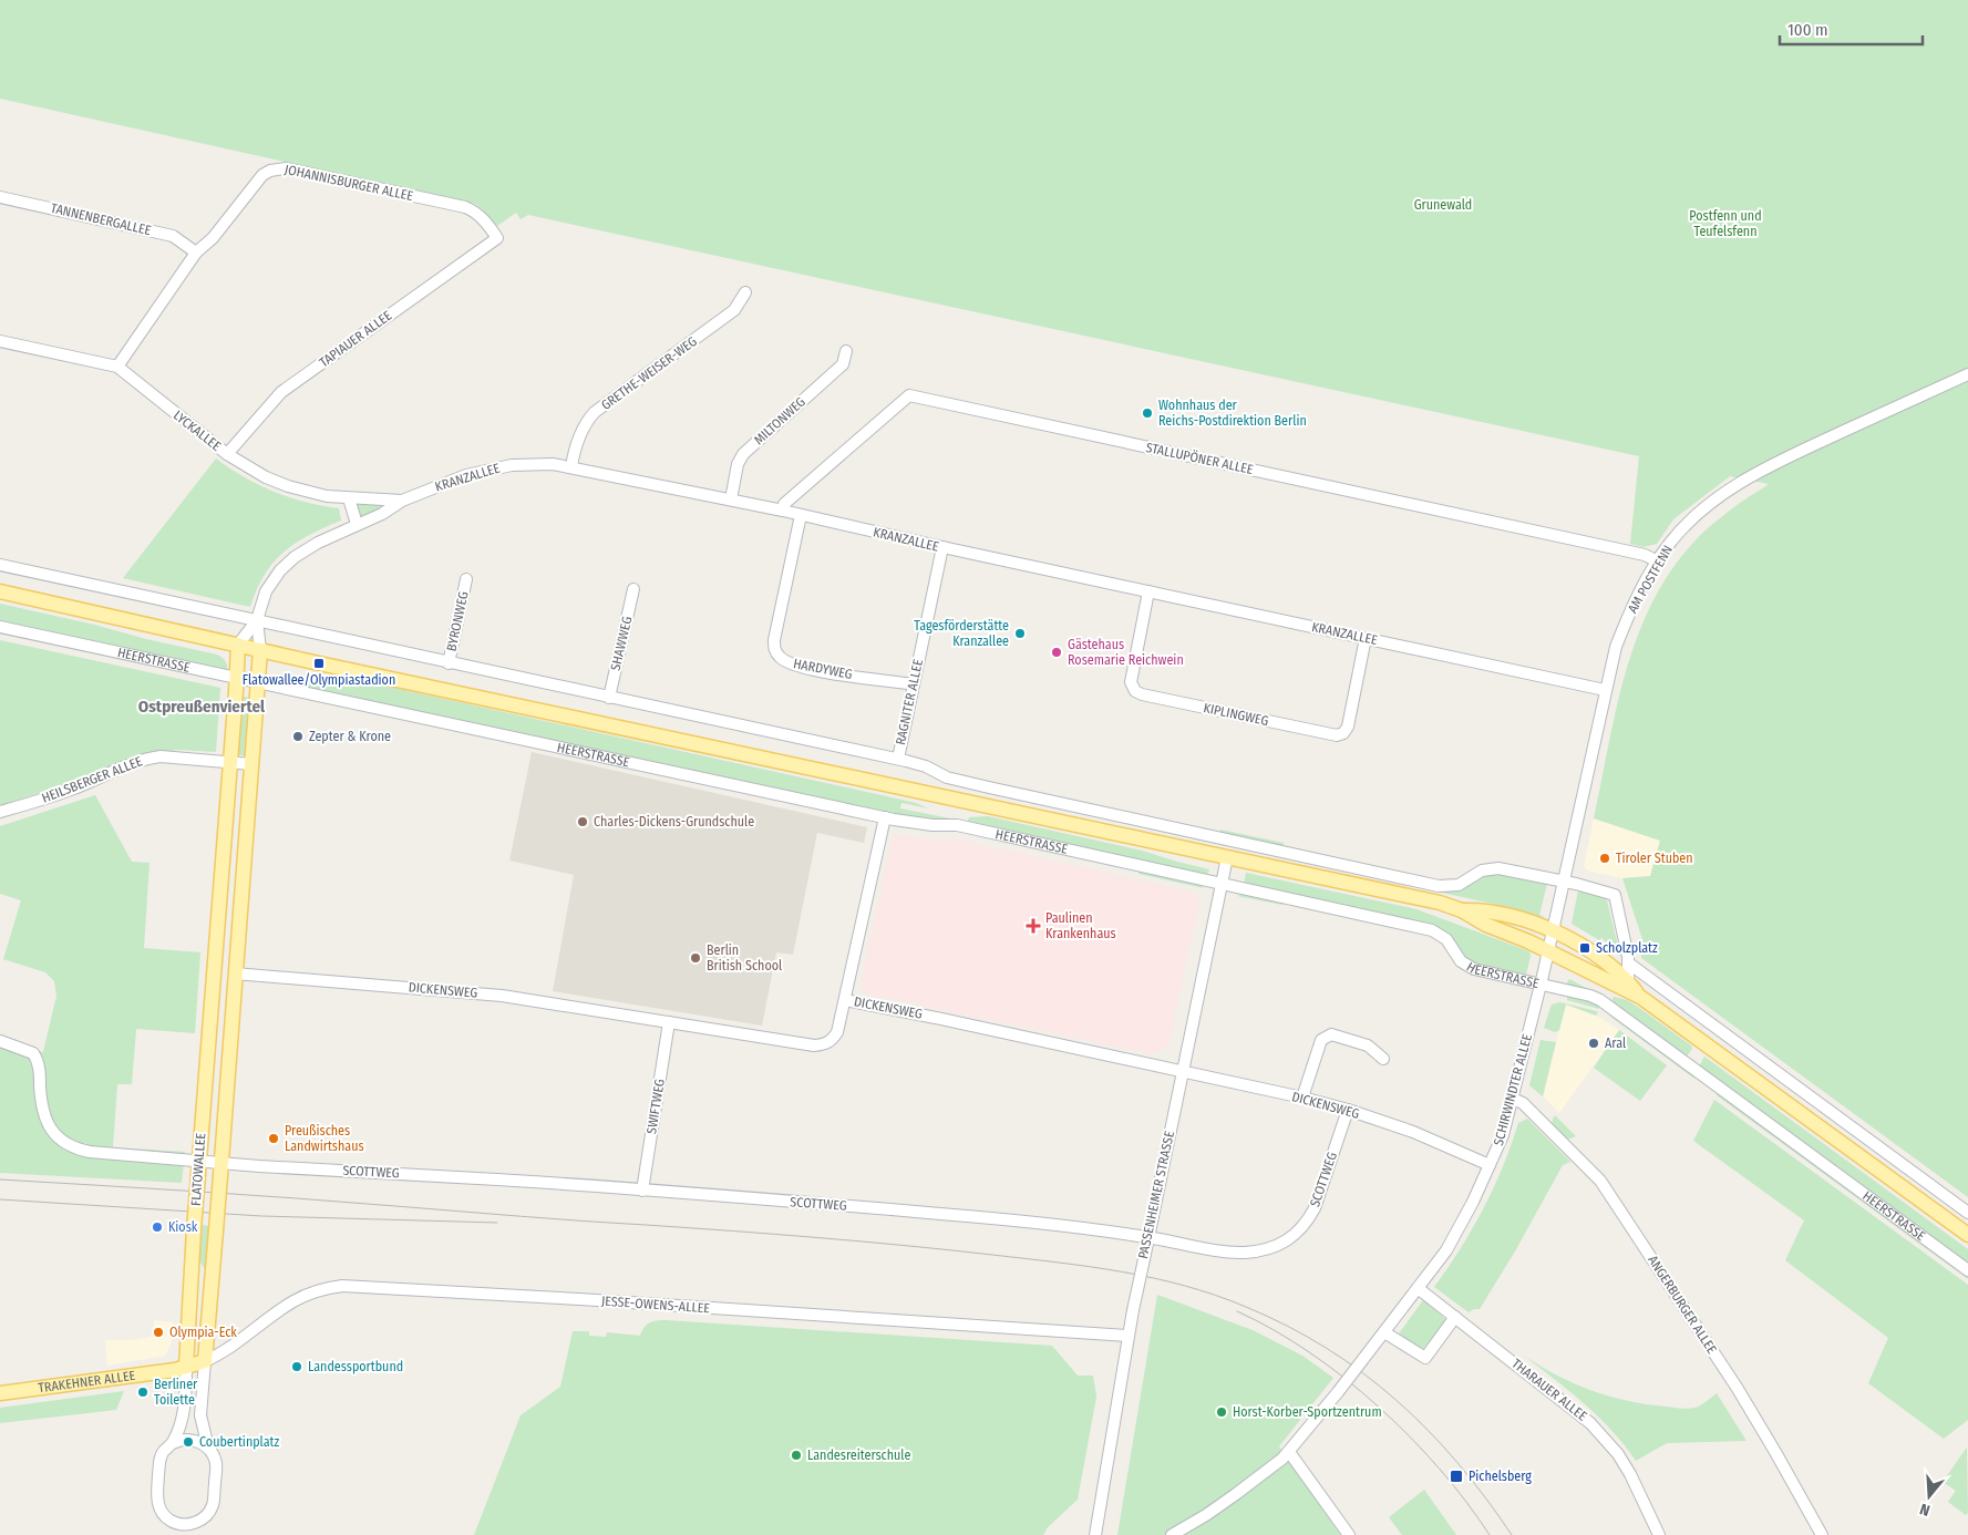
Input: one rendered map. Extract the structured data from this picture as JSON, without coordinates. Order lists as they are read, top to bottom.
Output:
{
  "streets": {
    "main road": ["HEERSTRASSE", "FLATOWALLEE", "TRAKEHNER ALLEE"],
    "street": [
      "JOHANNISBURGER ALLEE",
      "TANNENBERGALLEE",
      "TAPIAUER ALLEE",
      "GRETHE-WEISER-WEG",
      "MILTONWEG",
      "LYCKALLEE",
      "STALLUPÖNER ALLEE",
      "KRANZALLEE",
      "AM POSTFENN",
      "BYRONWEG",
      "SHAWWEG",
      "HARDYWEG",
      "RAGNITER ALLEE",
      "KIPLINGWEG",
      "HEILSBERGER ALLEE",
      "DICKENSWEG",
      "SCHIRWINDTER ALLEE",
      "SWIFTWEG",
      "SCOTTWEG",
      "PASSENHEIMER STRASSE",
      "JESSE-OWENS-ALLEE",
      "ANGERBURGER ALLEE",
      "THARAUER ALLEE"
    ]
  },
  "crossings": [
    ["JOHANNISBURGER ALLEE", "TANNENBERGALLEE"],
    ["JOHANNISBURGER ALLEE", "TAPIAUER ALLEE"],
    ["JOHANNISBURGER ALLEE", "LYCKALLEE"],
    ["TAPIAUER ALLEE", "LYCKALLEE"],
    ["GRETHE-WEISER-WEG", "KRANZALLEE"],
    ["MILTONWEG", "KRANZALLEE"],
    ["LYCKALLEE", "KRANZALLEE"],
    ["STALLUPÖNER ALLEE", "KRANZALLEE"],
    ["STALLUPÖNER ALLEE", "AM POSTFENN"],
    ["KRANZALLEE", "AM POSTFENN"],
    ["KRANZALLEE", "HARDYWEG"],
    ["KRANZALLEE", "RAGNITER ALLEE"],
    ["KRANZALLEE", "KIPLINGWEG"],
    ["AM POSTFENN", "HEERSTRASSE"],
    ["AM POSTFENN", "SCHIRWINDTER ALLEE"],
    ["HEERSTRASSE", "SCHIRWINDTER ALLEE"],
    ["HEERSTRASSE", "FLATOWALLEE"],
    ["HEERSTRASSE", "PASSENHEIMER STRASSE"],
    ["HARDYWEG", "RAGNITER ALLEE"],
    ["HEILSBERGER ALLEE", "FLATOWALLEE"],
    ["DICKENSWEG", "SCHIRWINDTER ALLEE"],
    ["DICKENSWEG", "SWIFTWEG"],
    ["DICKENSWEG", "FLATOWALLEE"],
    ["DICKENSWEG", "SCOTTWEG"],
    ["DICKENSWEG", "PASSENHEIMER STRASSE"],
    ["SCHIRWINDTER ALLEE", "ANGERBURGER ALLEE"],
    ["SCHIRWINDTER ALLEE", "THARAUER ALLEE"],
    ["SWIFTWEG", "SCOTTWEG"],
    ["FLATOWALLEE", "SCOTTWEG"],
    ["FLATOWALLEE", "JESSE-OWENS-ALLEE"],
    ["FLATOWALLEE", "TRAKEHNER ALLEE"],
    ["SCOTTWEG", "PASSENHEIMER STRASSE"],
    ["PASSENHEIMER STRASSE", "JESSE-OWENS-ALLEE"],
    ["JESSE-OWENS-ALLEE", "TRAKEHNER ALLEE"]
  ],
  "districts": ["Ostpreußenviertel"],
  "parks": ["Grunewald", "Postfenn und Teufelsfenn"],
  "places": {
    "other": [
      "Wohnhaus der Reichs-Postdirektion Berlin",
      "Tagesförderstätte Kranzallee",
      "Gästehaus Rosemarie Reichwein",
      "Zepter & Krone",
      "Charles-Dickens-Grundschule",
      "Tiroler Stuben",
      "Berlin British School",
      "Aral",
      "Preußisches Landwirtshaus",
      "Kiosk",
      "Olympia-Eck",
      "Landessportbund",
      "Berliner Toilette",
      "Horst-Korber-Sportzentrum",
      "Coubertinplatz",
      "Landesreiterschule"
    ],
    "transit": ["Flatowallee/Olympiastadion", "Scholzplatz", "Pichelsberg"],
    "health": ["Paulinen Krankenhaus"]
  },
  "scale_bar": "100 m",
  "north": "bottom"
}
